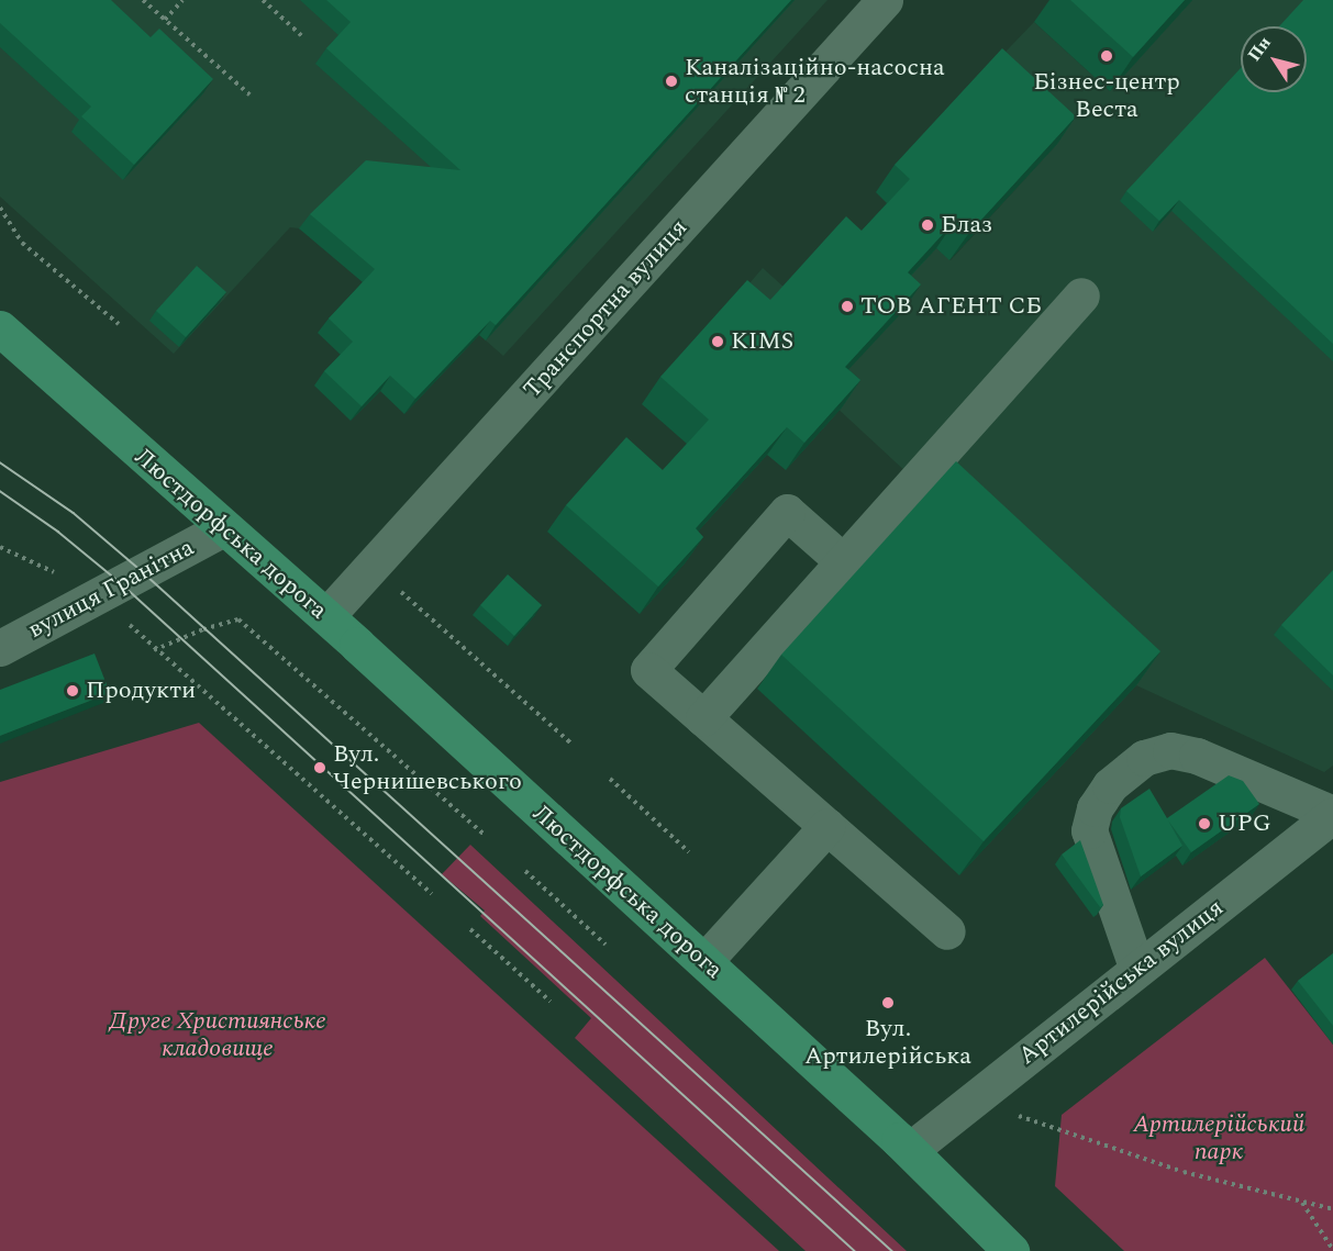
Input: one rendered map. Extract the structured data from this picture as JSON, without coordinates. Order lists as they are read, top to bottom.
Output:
{
  "streets": {
    "main road": ["Люстдорфська дорога"],
    "street": ["Транспортна вулиця", "вулиця Гранітна", "Артилерійська вулиця"]
  },
  "crossings": [
    ["Транспортна вулиця", "Люстдорфська дорога"],
    ["Люстдорфська дорога", "вулиця Гранітна"],
    ["Люстдорфська дорога", "Артилерійська вулиця"]
  ],
  "parks": ["Друге Християнське кладовище", "Артилерійський парк"],
  "places": [
    "Бізнес-центр Веста",
    "Каналізаційно-насосна станція № 2",
    "Блаз",
    "ТОВ АГЕНТ СБ",
    "KIMS",
    "Продукти",
    "Вул. Чернишевського",
    "UPG",
    "Вул. Артилерійська"
  ],
  "north": "top left"
}
